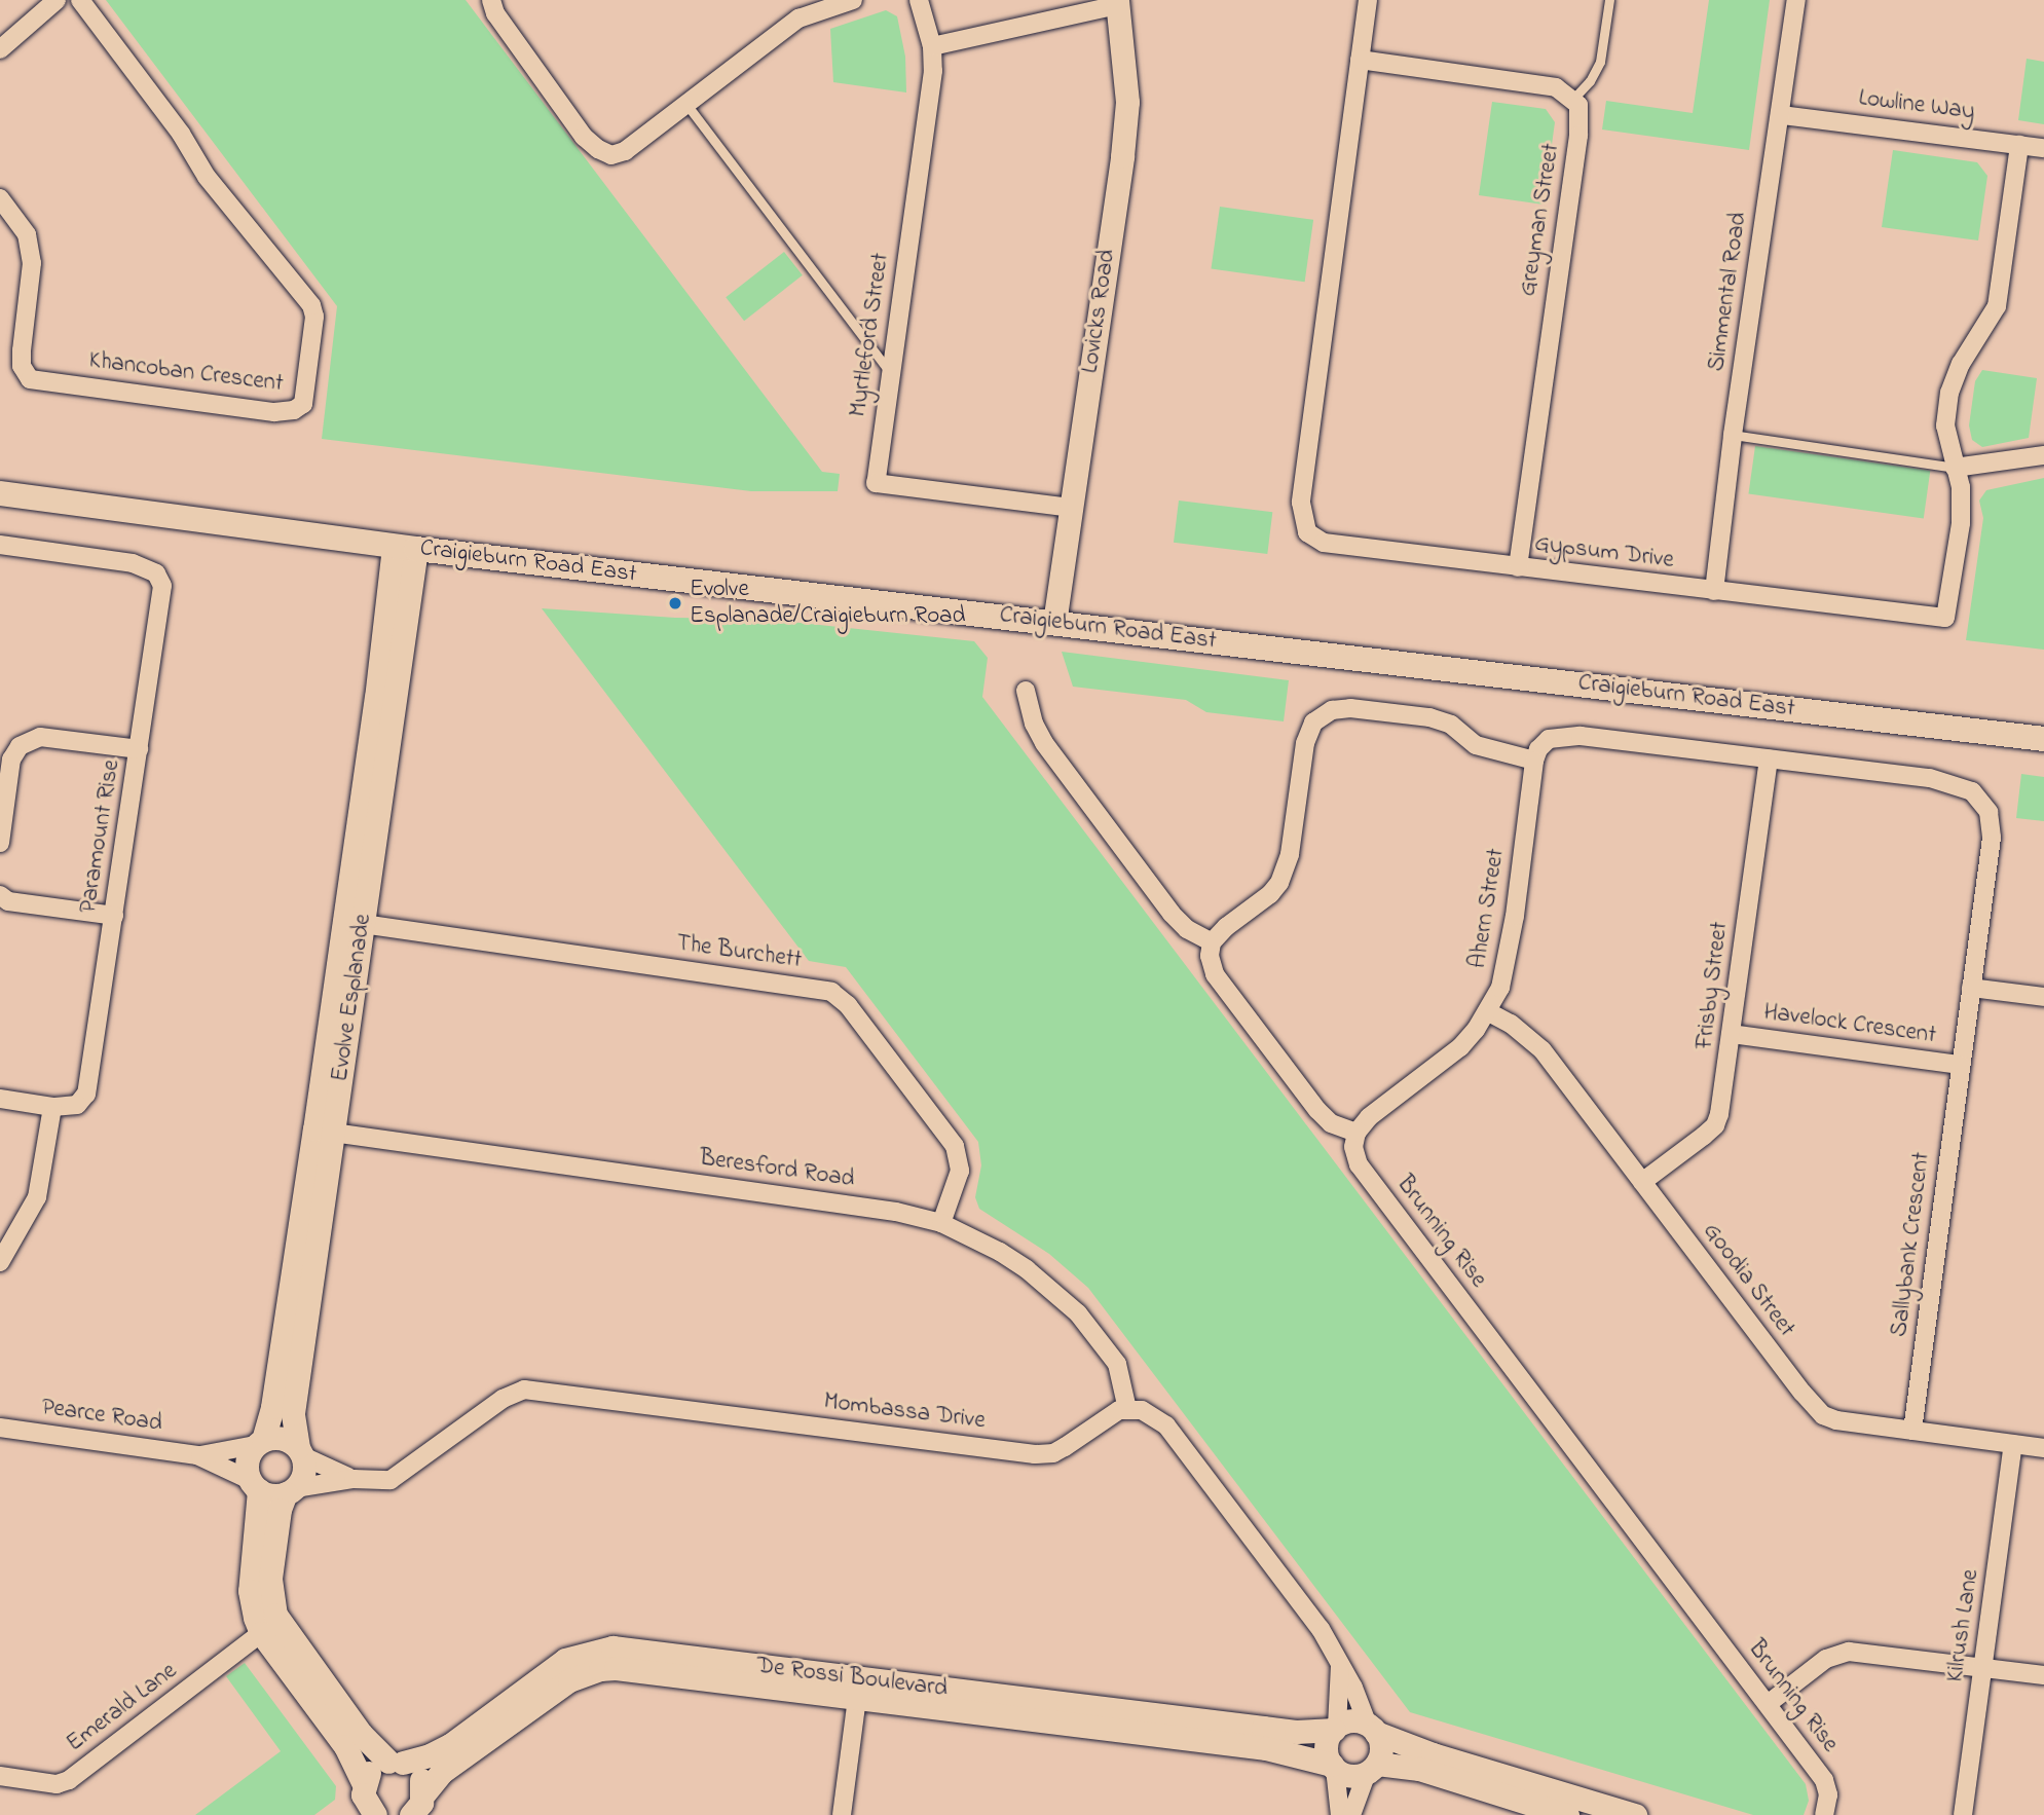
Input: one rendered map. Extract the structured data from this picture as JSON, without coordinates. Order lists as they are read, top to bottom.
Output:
{
  "streets": {
    "main road": ["Craigieburn Road East"],
    "street": [
      "Lowline Way",
      "Greyman Street",
      "Simmental Road",
      "Lovicks Road",
      "Myrtleford Street",
      "Khancoban Crescent",
      "Gypsum Drive",
      "Paramount Rise",
      "Ahern Street",
      "The Burchett",
      "Frisby Street",
      "Evolve Esplanade",
      "Havelock Crescent",
      "Beresford Road",
      "Brunning Rise",
      "Sallybank Crescent",
      "Goodia Street",
      "Mombassa Drive",
      "Pearce Road",
      "Kilrush Lane",
      "De Rossi Boulevard",
      "Emerald Lane"
    ]
  },
  "crossings": [
    ["Lowline Way", "Simmental Road"],
    ["Lowline Way", "Gypsum Drive"],
    ["Greyman Street", "Gypsum Drive"],
    ["Simmental Road", "Gypsum Drive"],
    ["Lovicks Road", "Myrtleford Street"],
    ["Lovicks Road", "Craigieburn Road East"],
    ["Craigieburn Road East", "Evolve Esplanade"],
    ["Ahern Street", "Brunning Rise"],
    ["Ahern Street", "Goodia Street"],
    ["The Burchett", "Evolve Esplanade"],
    ["The Burchett", "Beresford Road"],
    ["Frisby Street", "Havelock Crescent"],
    ["Frisby Street", "Goodia Street"],
    ["Evolve Esplanade", "Beresford Road"],
    ["Evolve Esplanade", "Mombassa Drive"],
    ["Evolve Esplanade", "Pearce Road"],
    ["Havelock Crescent", "Sallybank Crescent"],
    ["Beresford Road", "Mombassa Drive"],
    ["Sallybank Crescent", "Goodia Street"],
    ["Goodia Street", "Kilrush Lane"],
    ["Mombassa Drive", "Pearce Road"]
  ],
  "places": ["Evolve Esplanade/Craigieburn Road"]
}
